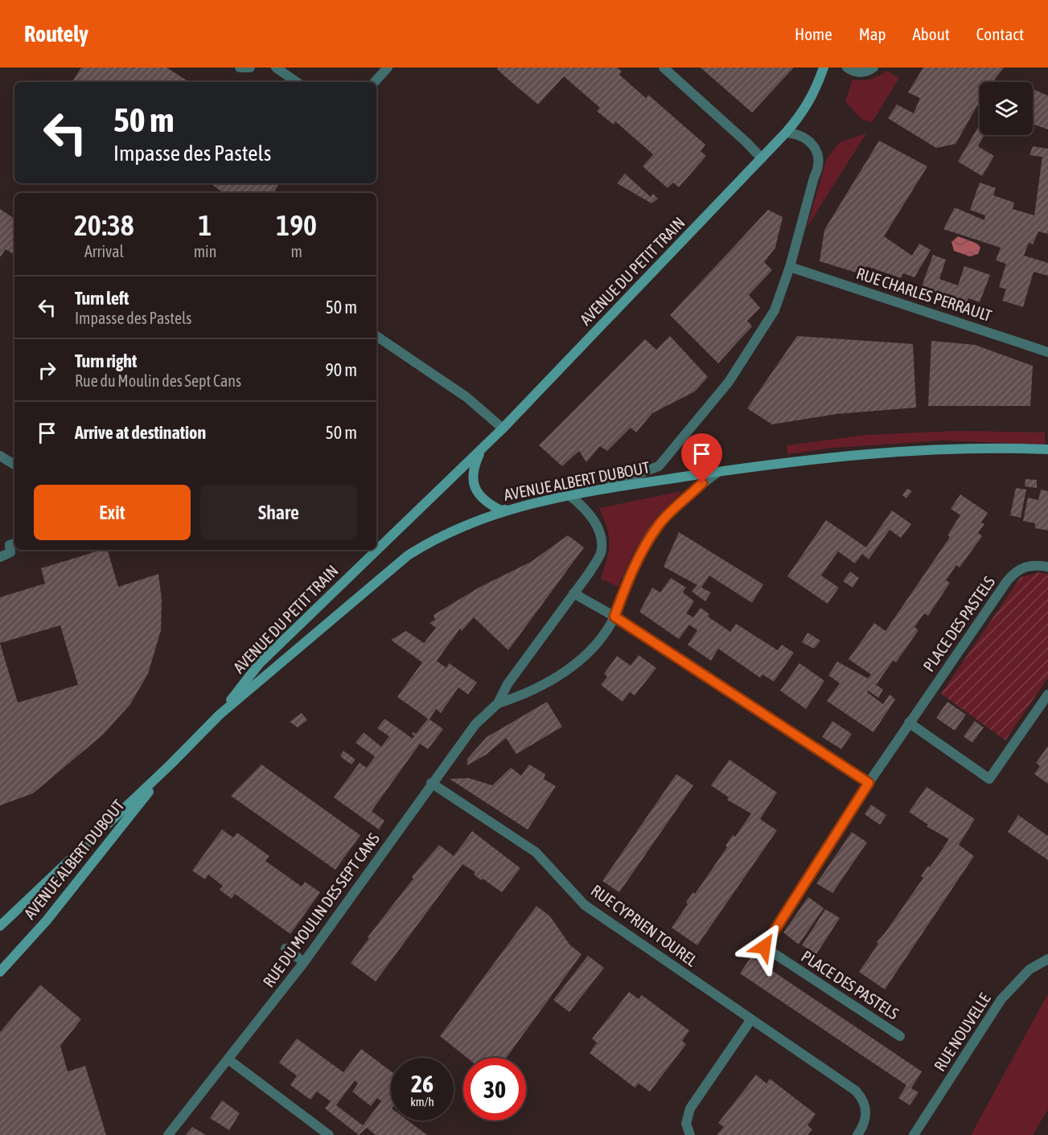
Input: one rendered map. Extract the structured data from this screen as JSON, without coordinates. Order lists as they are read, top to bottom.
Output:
{
  "streets": {
    "main road": ["AVENUE DU PETIT TRAIN", "AVENUE ALBERT DUBOUT"],
    "street": [
      "RUE CHARLES PERRAULT",
      "PLACE DES PASTELS",
      "RUE DU MOULIN DES SEPT CANS",
      "RUE CYPRIEN TOUREL",
      "RUE NOUVELLE"
    ]
  },
  "crossings": [
    ["AVENUE DU PETIT TRAIN", "AVENUE ALBERT DUBOUT"],
    ["AVENUE ALBERT DUBOUT", "RUE DU MOULIN DES SEPT CANS"],
    ["RUE DU MOULIN DES SEPT CANS", "RUE CYPRIEN TOUREL"]
  ],
  "page": {
    "header": "Routely",
    "nav": [
      "Home",
      "Map",
      "About",
      "Contact"
    ],
    "turn": ["50 m", "Impasse des Pastels"],
    "eta": [
      "20:38",
      "Arrival",
      "1",
      "min",
      "190",
      "m"
    ],
    "list": [
      {
        "name": "Turn left",
        "note": "Impasse des Pastels",
        "value": "50 m"
      },
      {
        "name": "Turn right",
        "note": "Rue du Moulin des Sept Cans",
        "value": "90 m"
      },
      {
        "name": "Arrive at destination",
        "value": "50 m"
      }
    ],
    "buttons": ["Exit", "Share"],
    "speed": "26 km/h",
    "limit": "30"
  }
}
